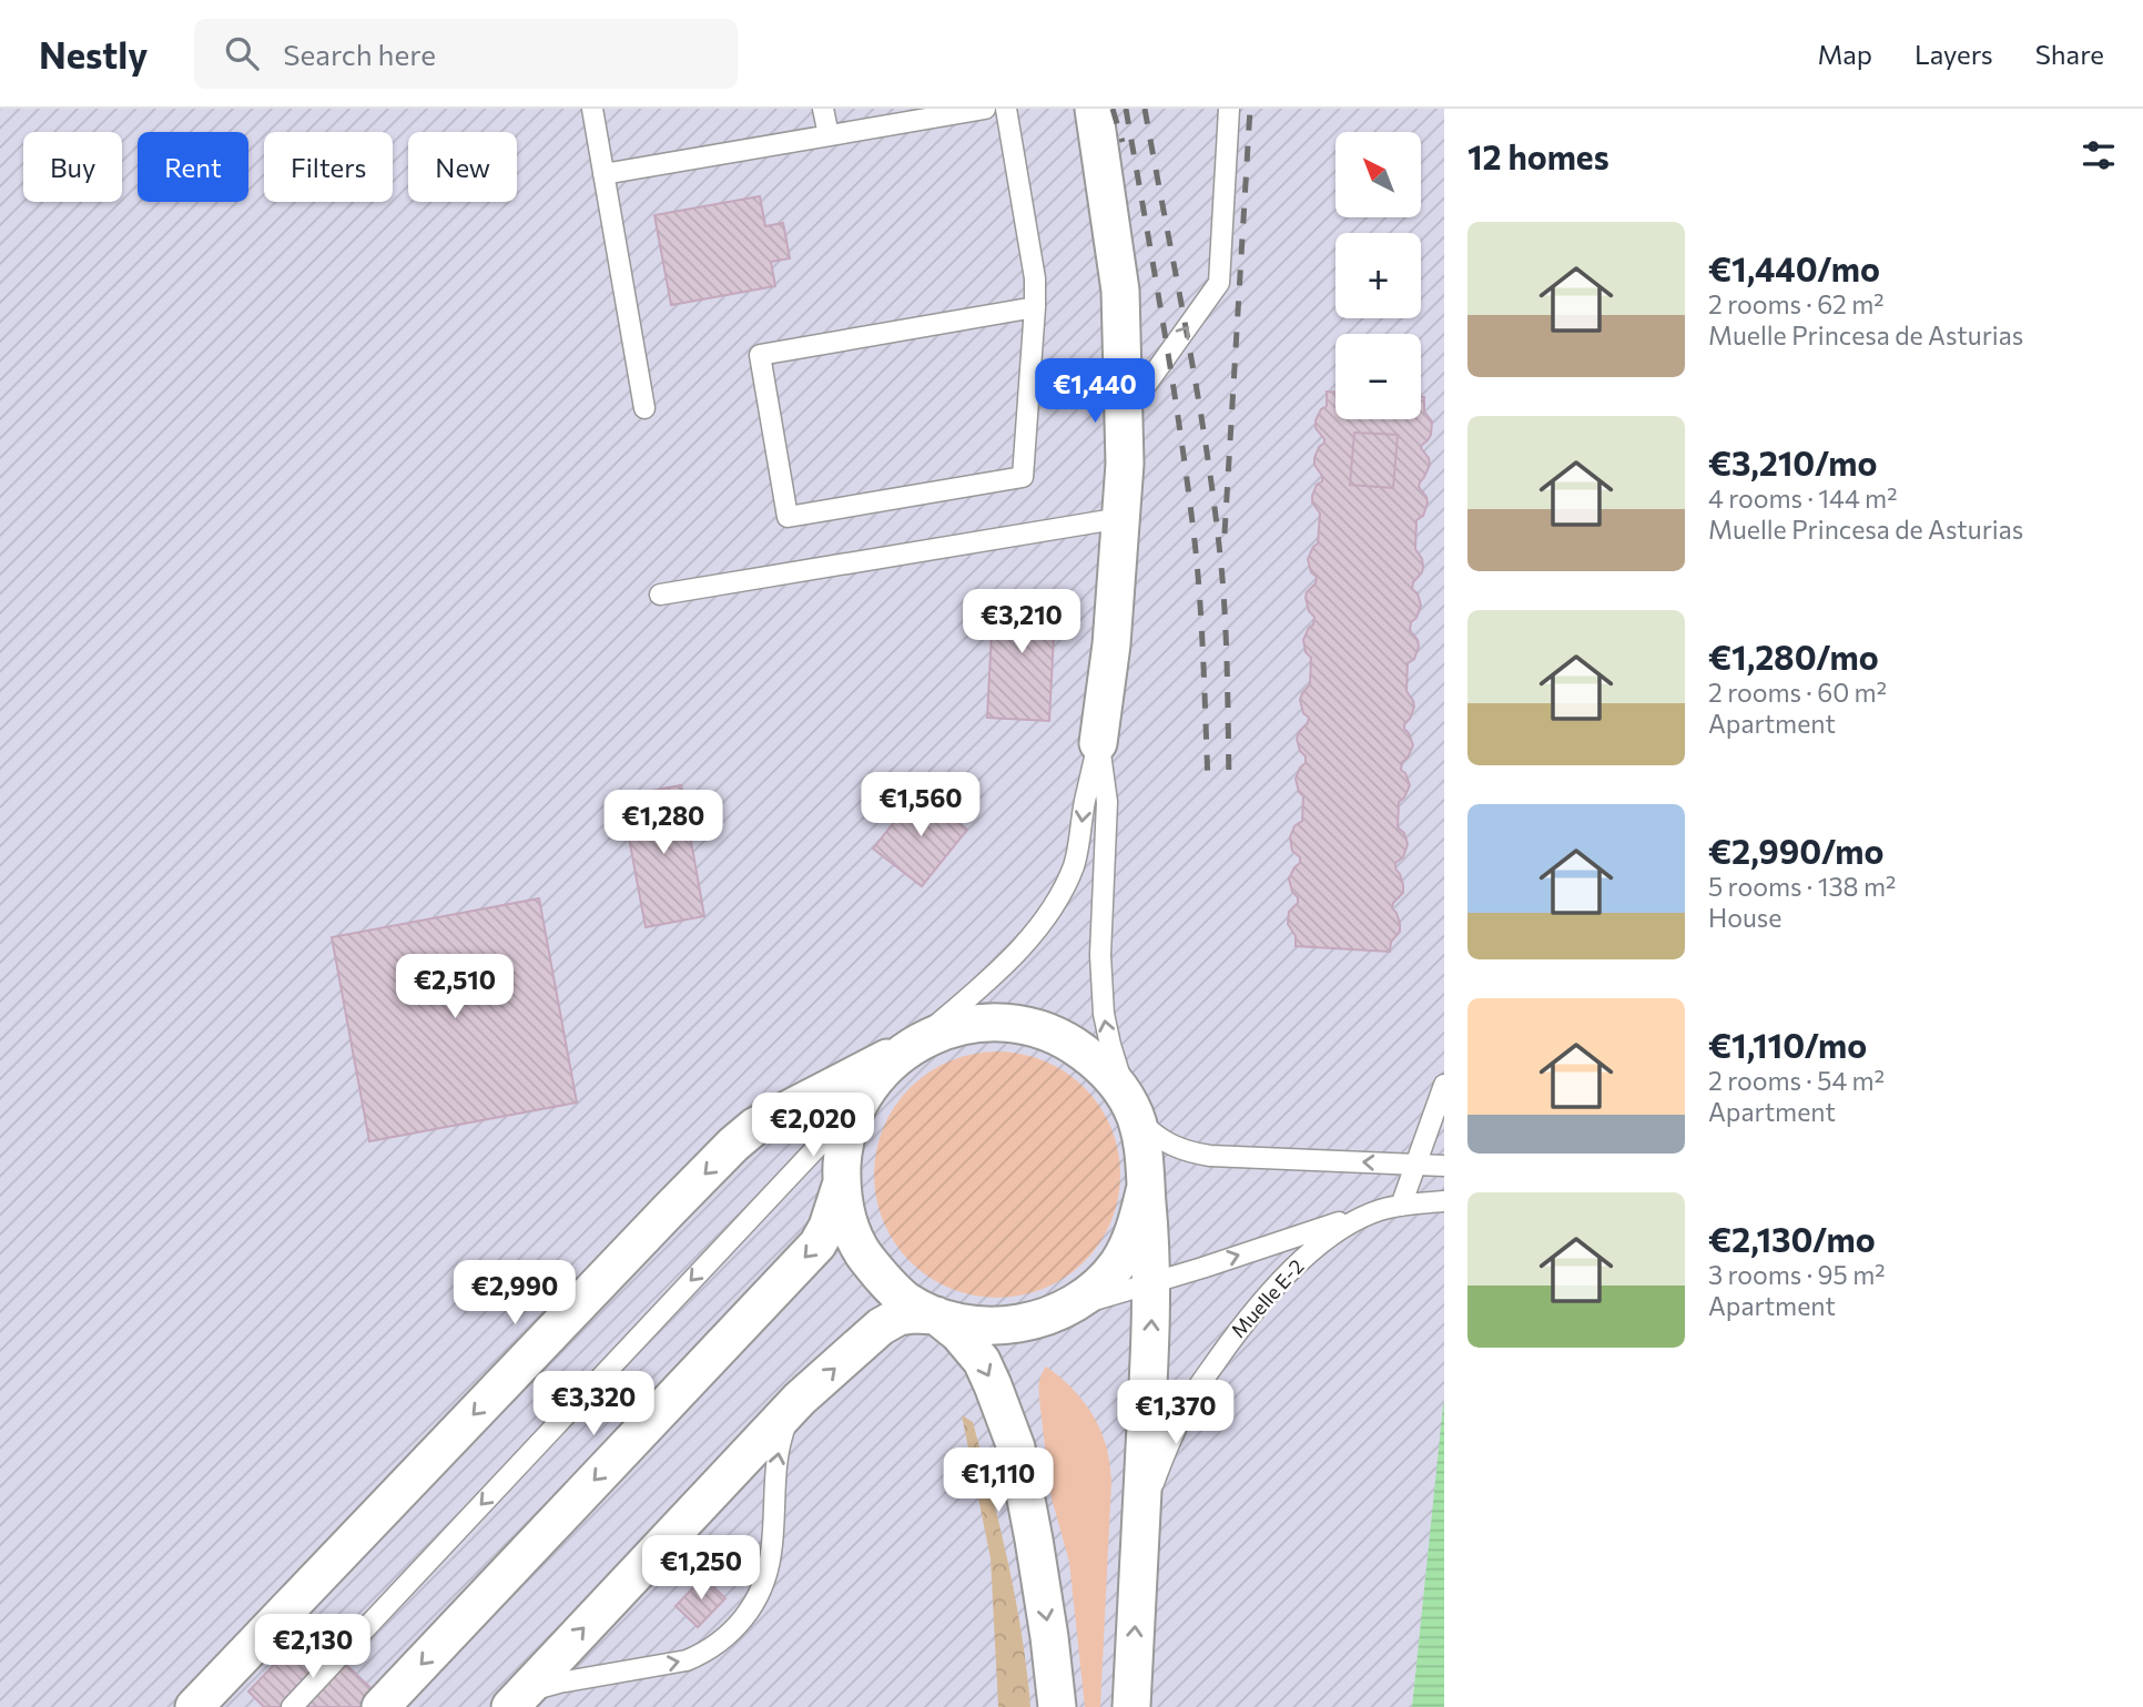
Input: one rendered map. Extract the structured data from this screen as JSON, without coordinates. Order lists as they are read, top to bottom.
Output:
{
  "streets": {
    "lane": ["Muelle E-2"]
  },
  "north": "top left",
  "page": {
    "header": "Nestly",
    "search": "Search here",
    "nav": ["Map", "Layers", "Share"],
    "heading": "12 homes",
    "map_buttons": ["+", "−"],
    "chip": [
      "Buy",
      "Rent",
      "Filters",
      "New"
    ],
    "list": [
      {
        "name": "€1,440/mo",
        "note": "2 rooms · 62 m² · Muelle Princesa de Asturias"
      },
      {
        "name": "€3,210/mo",
        "note": "4 rooms · 144 m² · Muelle Princesa de Asturias"
      },
      {
        "name": "€1,280/mo",
        "note": "2 rooms · 60 m² · Apartment"
      },
      {
        "name": "€2,990/mo",
        "note": "5 rooms · 138 m² · House"
      },
      {
        "name": "€1,110/mo",
        "note": "2 rooms · 54 m² · Apartment"
      },
      {
        "name": "€2,130/mo",
        "note": "3 rooms · 95 m² · Apartment"
      }
    ],
    "price": [
      "€1,440",
      "€3,210",
      "€1,560",
      "€1,280",
      "€2,510",
      "€2,020",
      "€2,990",
      "€3,320",
      "€1,370",
      "€1,110",
      "€1,250",
      "€2,130"
    ]
  }
}
